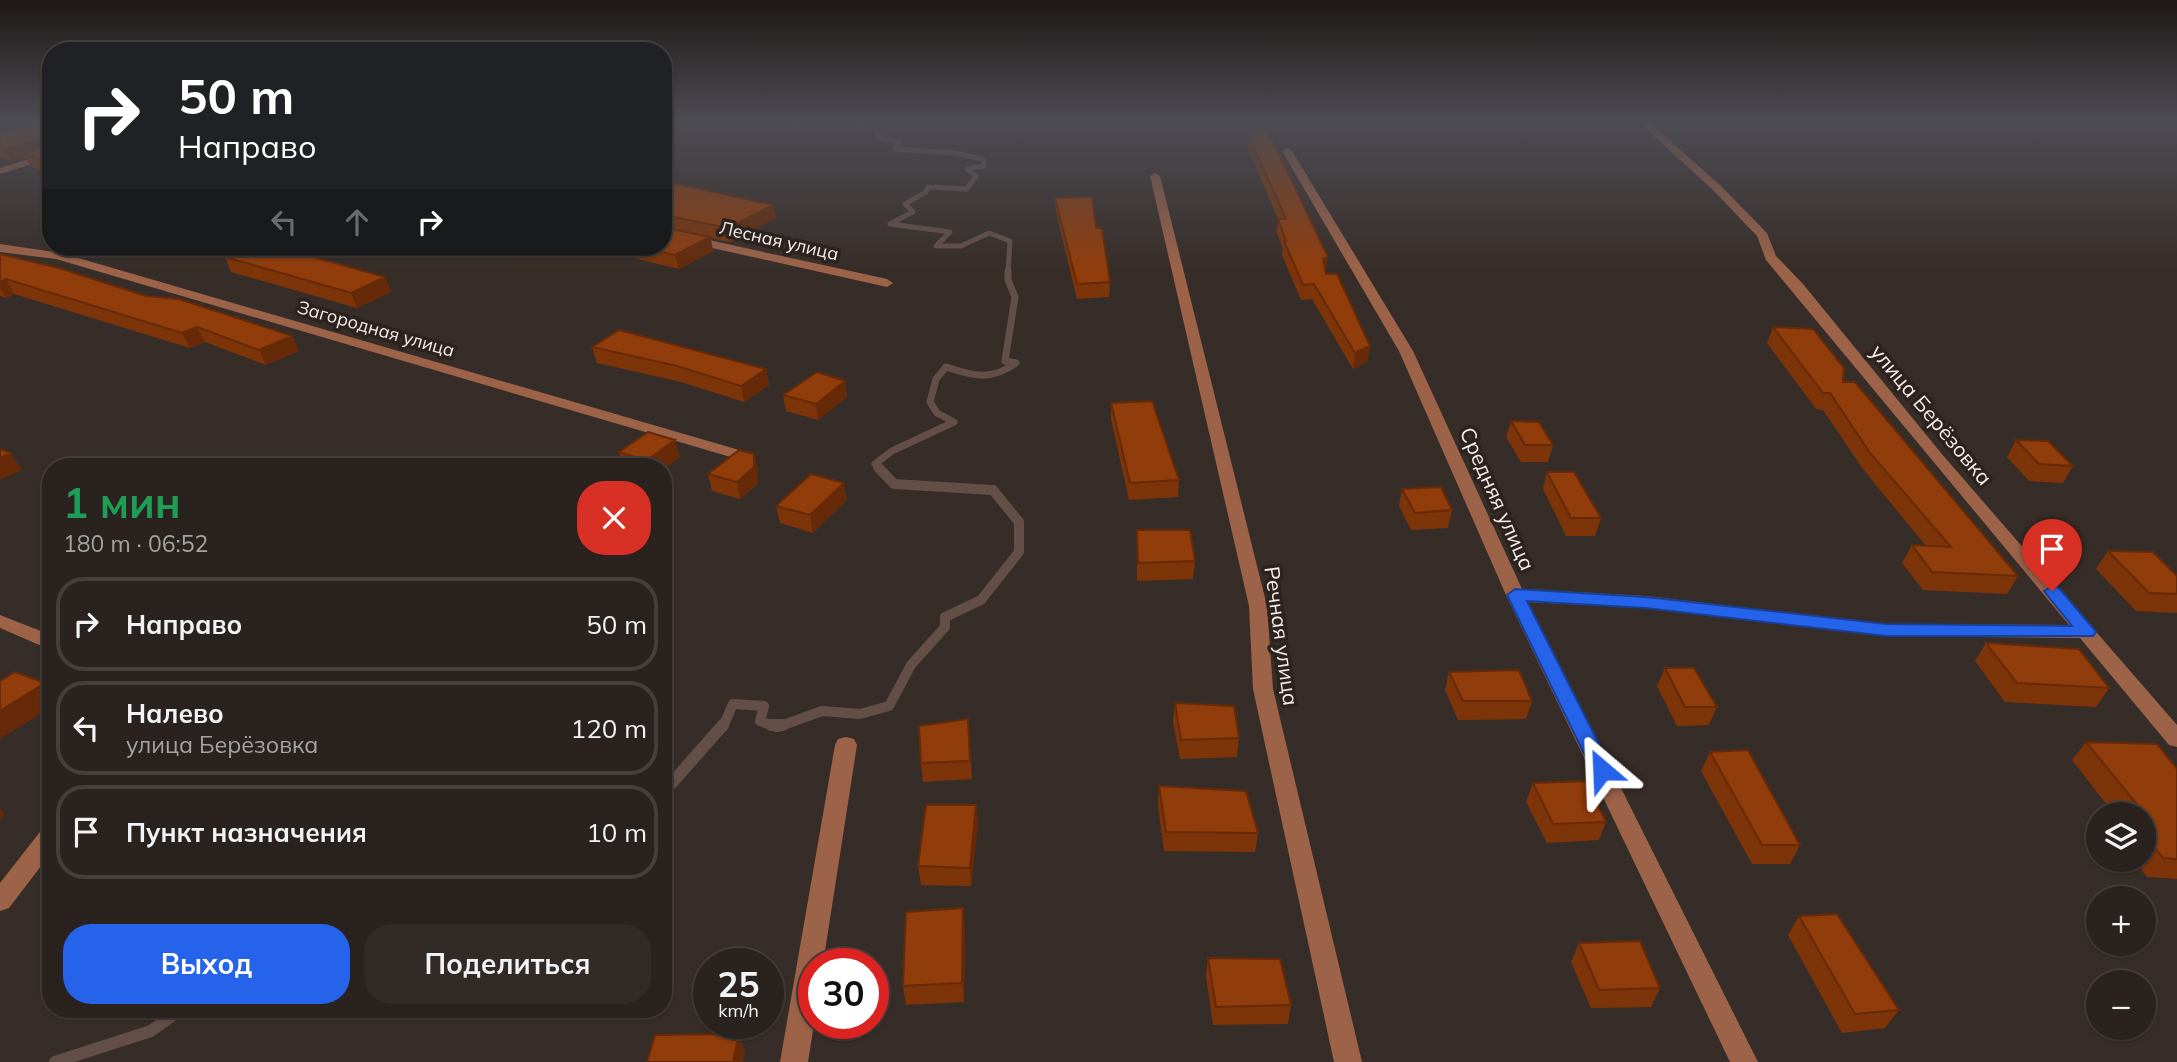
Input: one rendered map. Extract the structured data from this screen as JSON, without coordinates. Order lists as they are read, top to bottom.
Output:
{
  "streets": {
    "street": [
      "Лесная улица",
      "Загородная улица",
      "улица Берёзовка",
      "Средняя улица",
      "Речная улица"
    ]
  },
  "page": {
    "turn": ["50 m", "Направо"],
    "heading": ["1 мин", "180 m · 06:52"],
    "list": [
      {
        "name": "Направо",
        "value": "50 m"
      },
      {
        "name": "Налево",
        "note": "улица Берёзовка",
        "value": "120 m"
      },
      {
        "name": "Пункт назначения",
        "value": "10 m"
      }
    ],
    "map_buttons": ["+", "−"],
    "buttons": ["Выход", "Поделиться"],
    "speed": "25 km/h",
    "limit": "30"
  }
}
